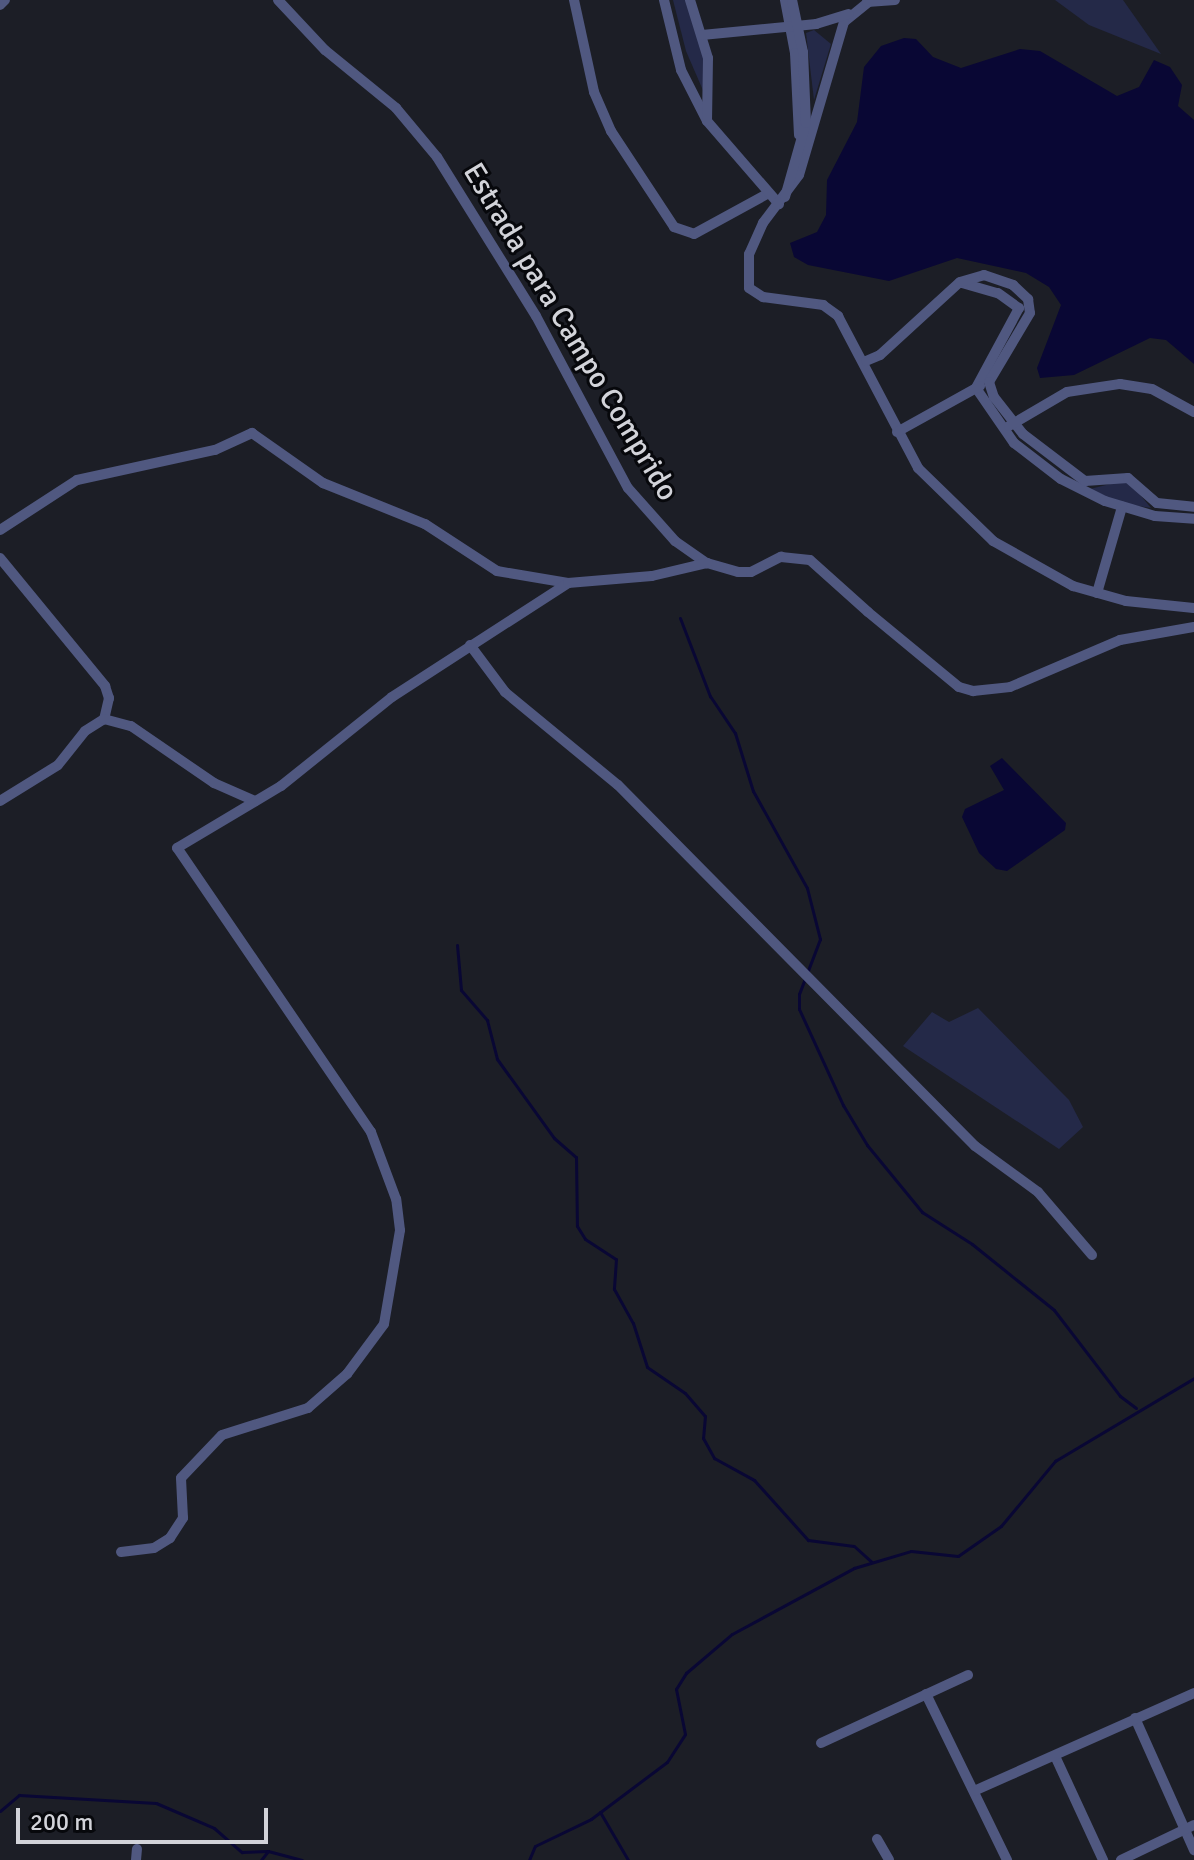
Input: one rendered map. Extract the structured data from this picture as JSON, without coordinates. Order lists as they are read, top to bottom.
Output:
{
  "streets": {
    "street": ["Estrada para Campo Comprido"]
  },
  "scale_bar": "200 m"
}
